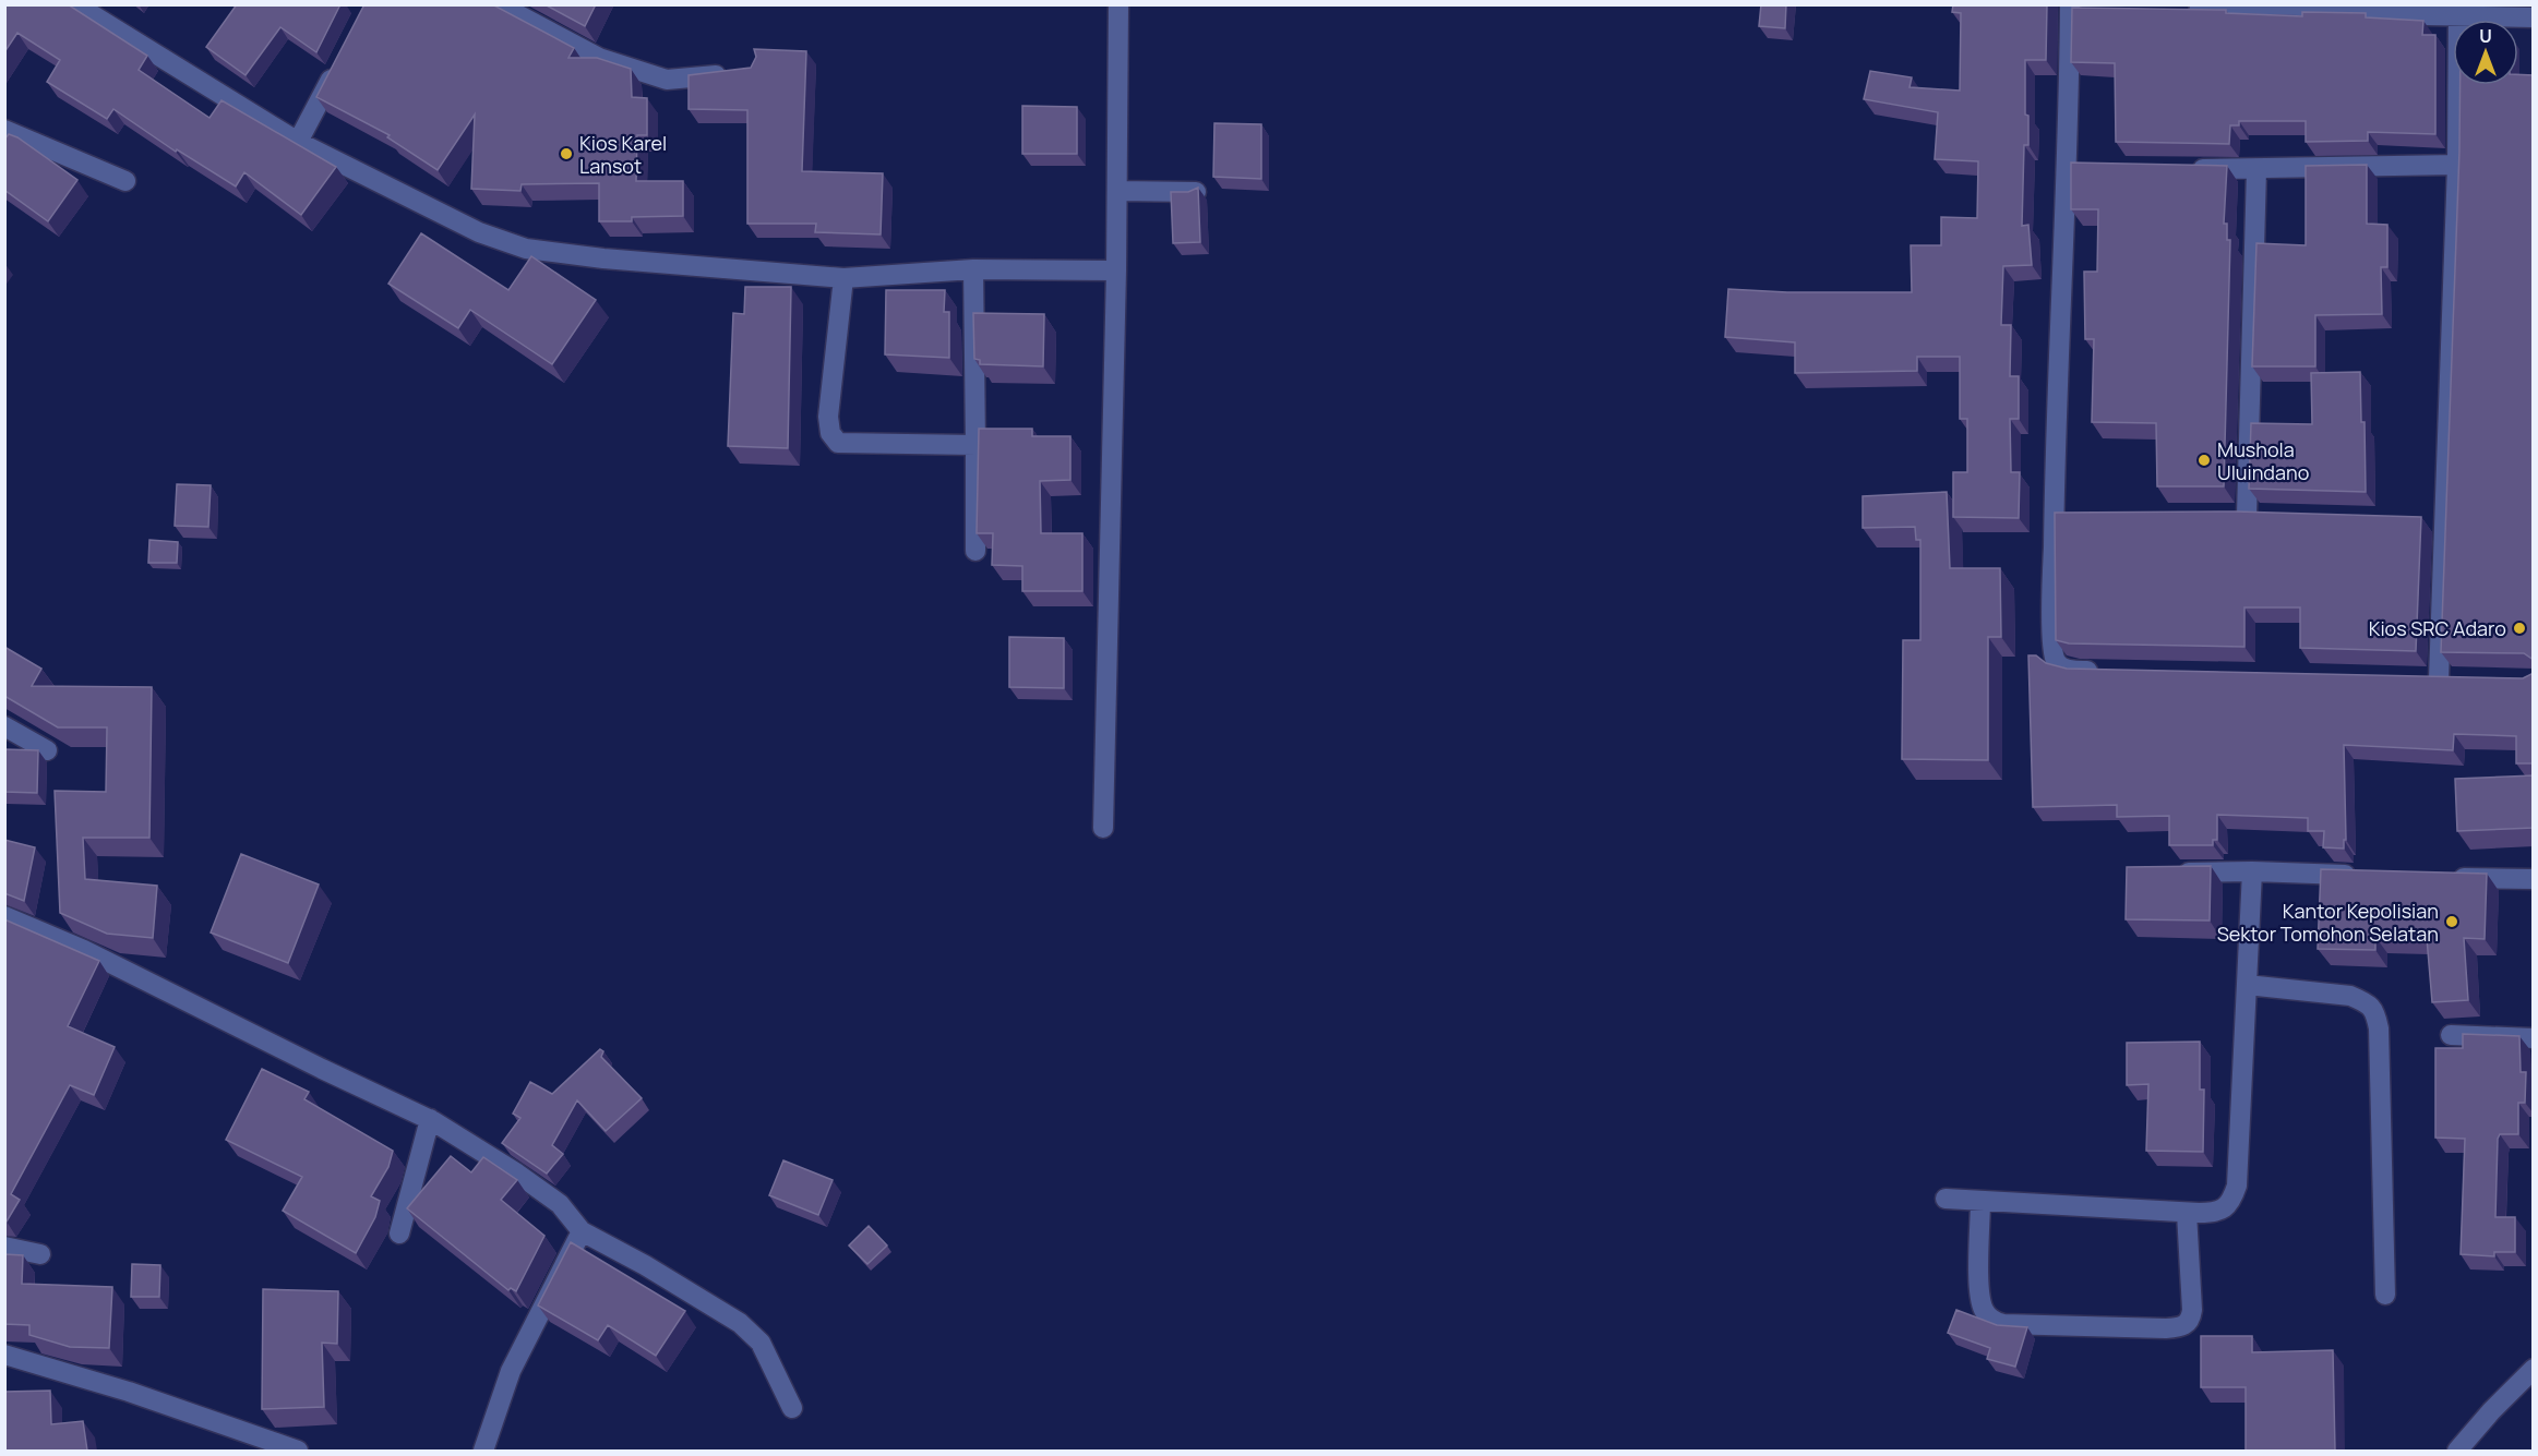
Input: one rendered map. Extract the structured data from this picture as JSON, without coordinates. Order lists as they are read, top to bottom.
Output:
{
  "places": [
    "Kios Karel Lansot",
    "Mushola Uluindano",
    "Kios SRC Adaro",
    "Kantor Kepolisian Sektor Tomohon Selatan"
  ],
  "north": "top"
}
